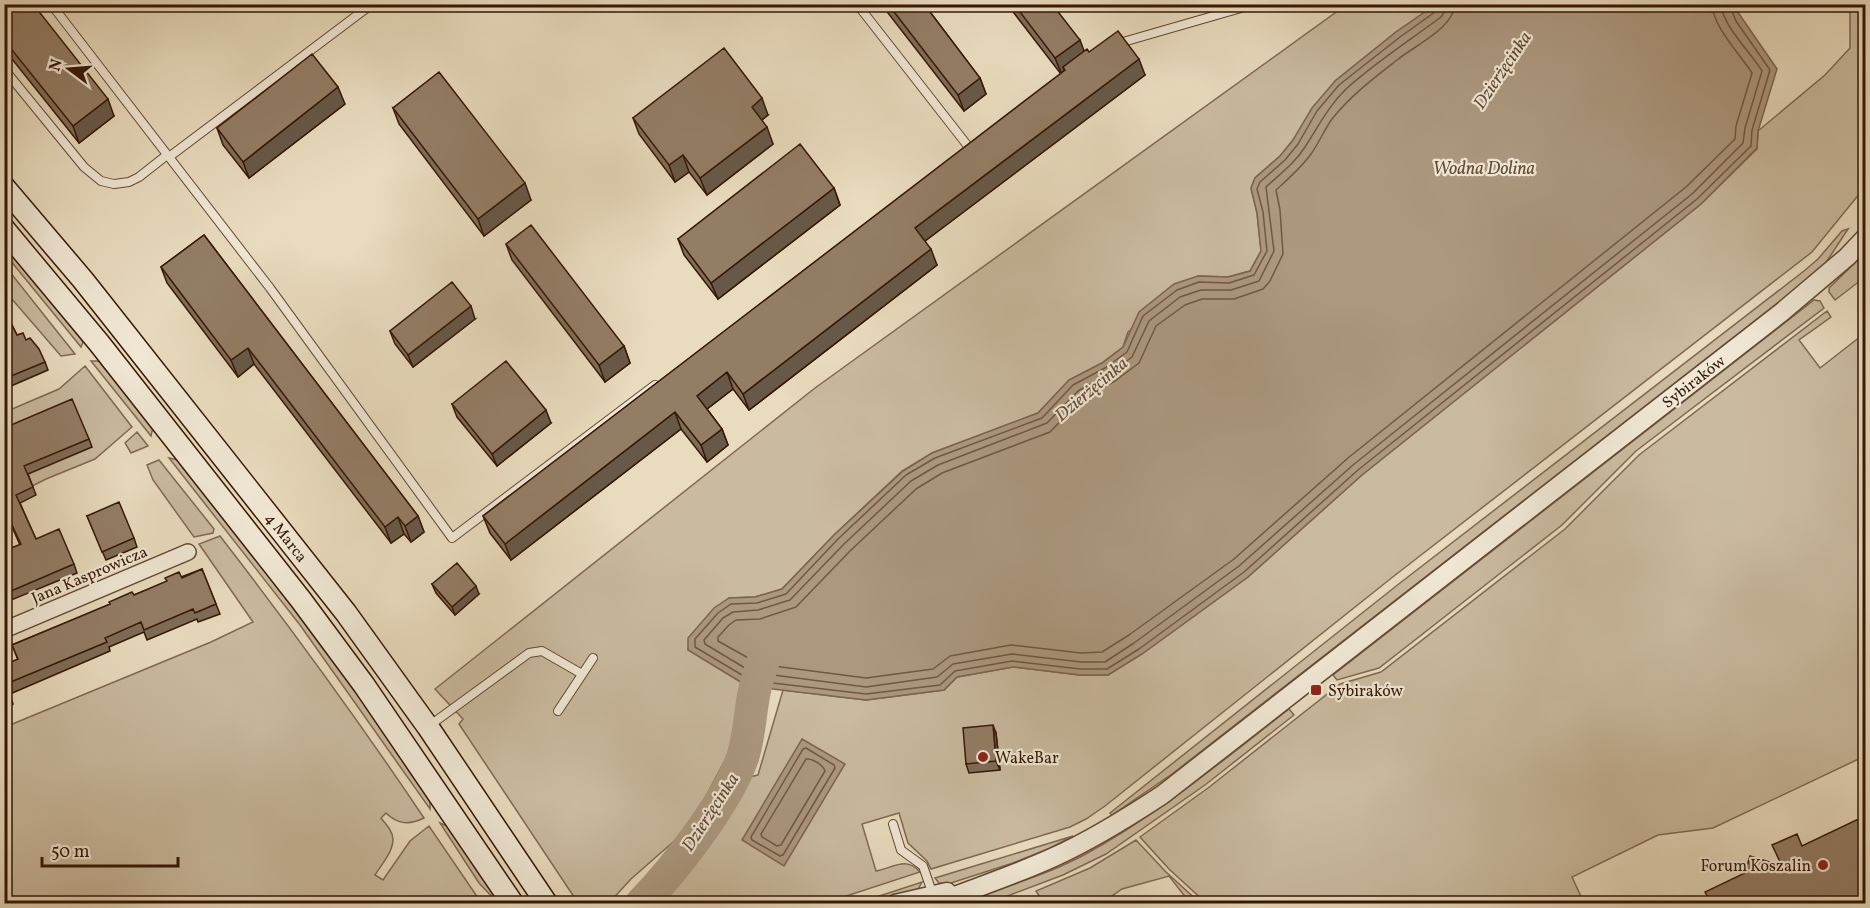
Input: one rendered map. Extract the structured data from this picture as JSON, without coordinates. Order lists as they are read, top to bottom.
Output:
{
  "streets": {
    "main road": ["4 Marca"],
    "street": ["Sybiraków", "Jana Kasprowicza"]
  },
  "water": ["Dzierżęcinka", "Wodna Dolina"],
  "places": {
    "transit": ["Sybiraków"],
    "other": ["WakeBar", "Forum Koszalin"]
  },
  "scale_bar": "50 m",
  "north": "left"
}
